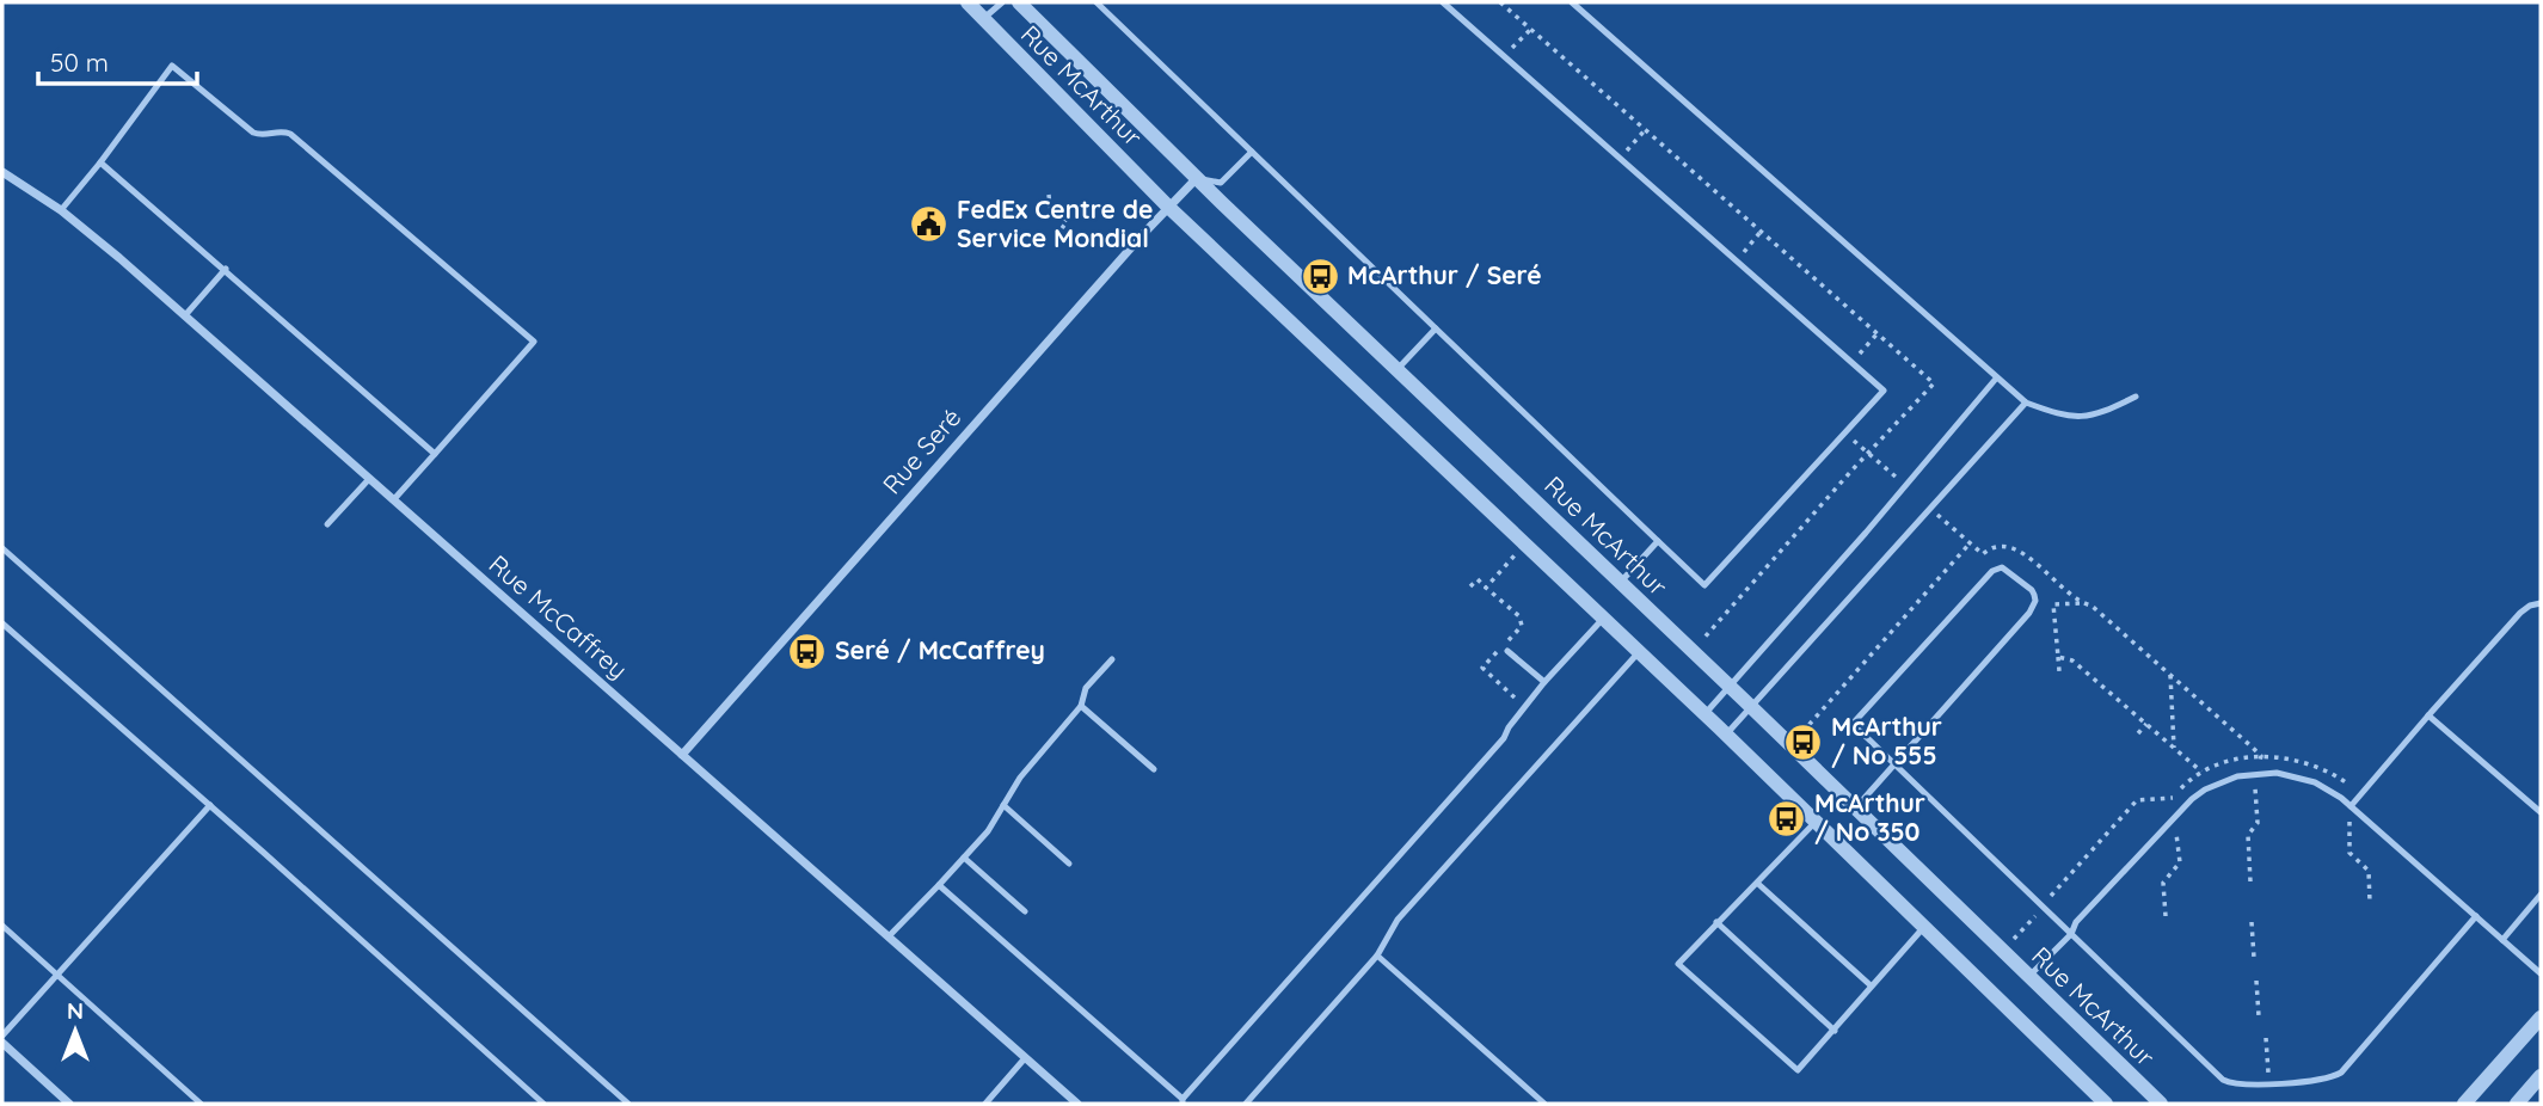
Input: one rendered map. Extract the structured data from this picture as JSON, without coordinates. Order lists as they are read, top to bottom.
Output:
{
  "streets": {
    "street": ["Rue McArthur", "Rue Seré", "Rue McCaffrey"]
  },
  "crossings": [
    ["Rue McArthur", "Rue Seré"],
    ["Rue Seré", "Rue McCaffrey"]
  ],
  "places": {
    "public building": ["FedEx Centre de Service Mondial"],
    "bus stop": [
      "McArthur / Seré",
      "Seré / McCaffrey",
      "McArthur / No 555",
      "McArthur / No 350"
    ]
  },
  "scale_bar": "50 m",
  "north": "top"
}
